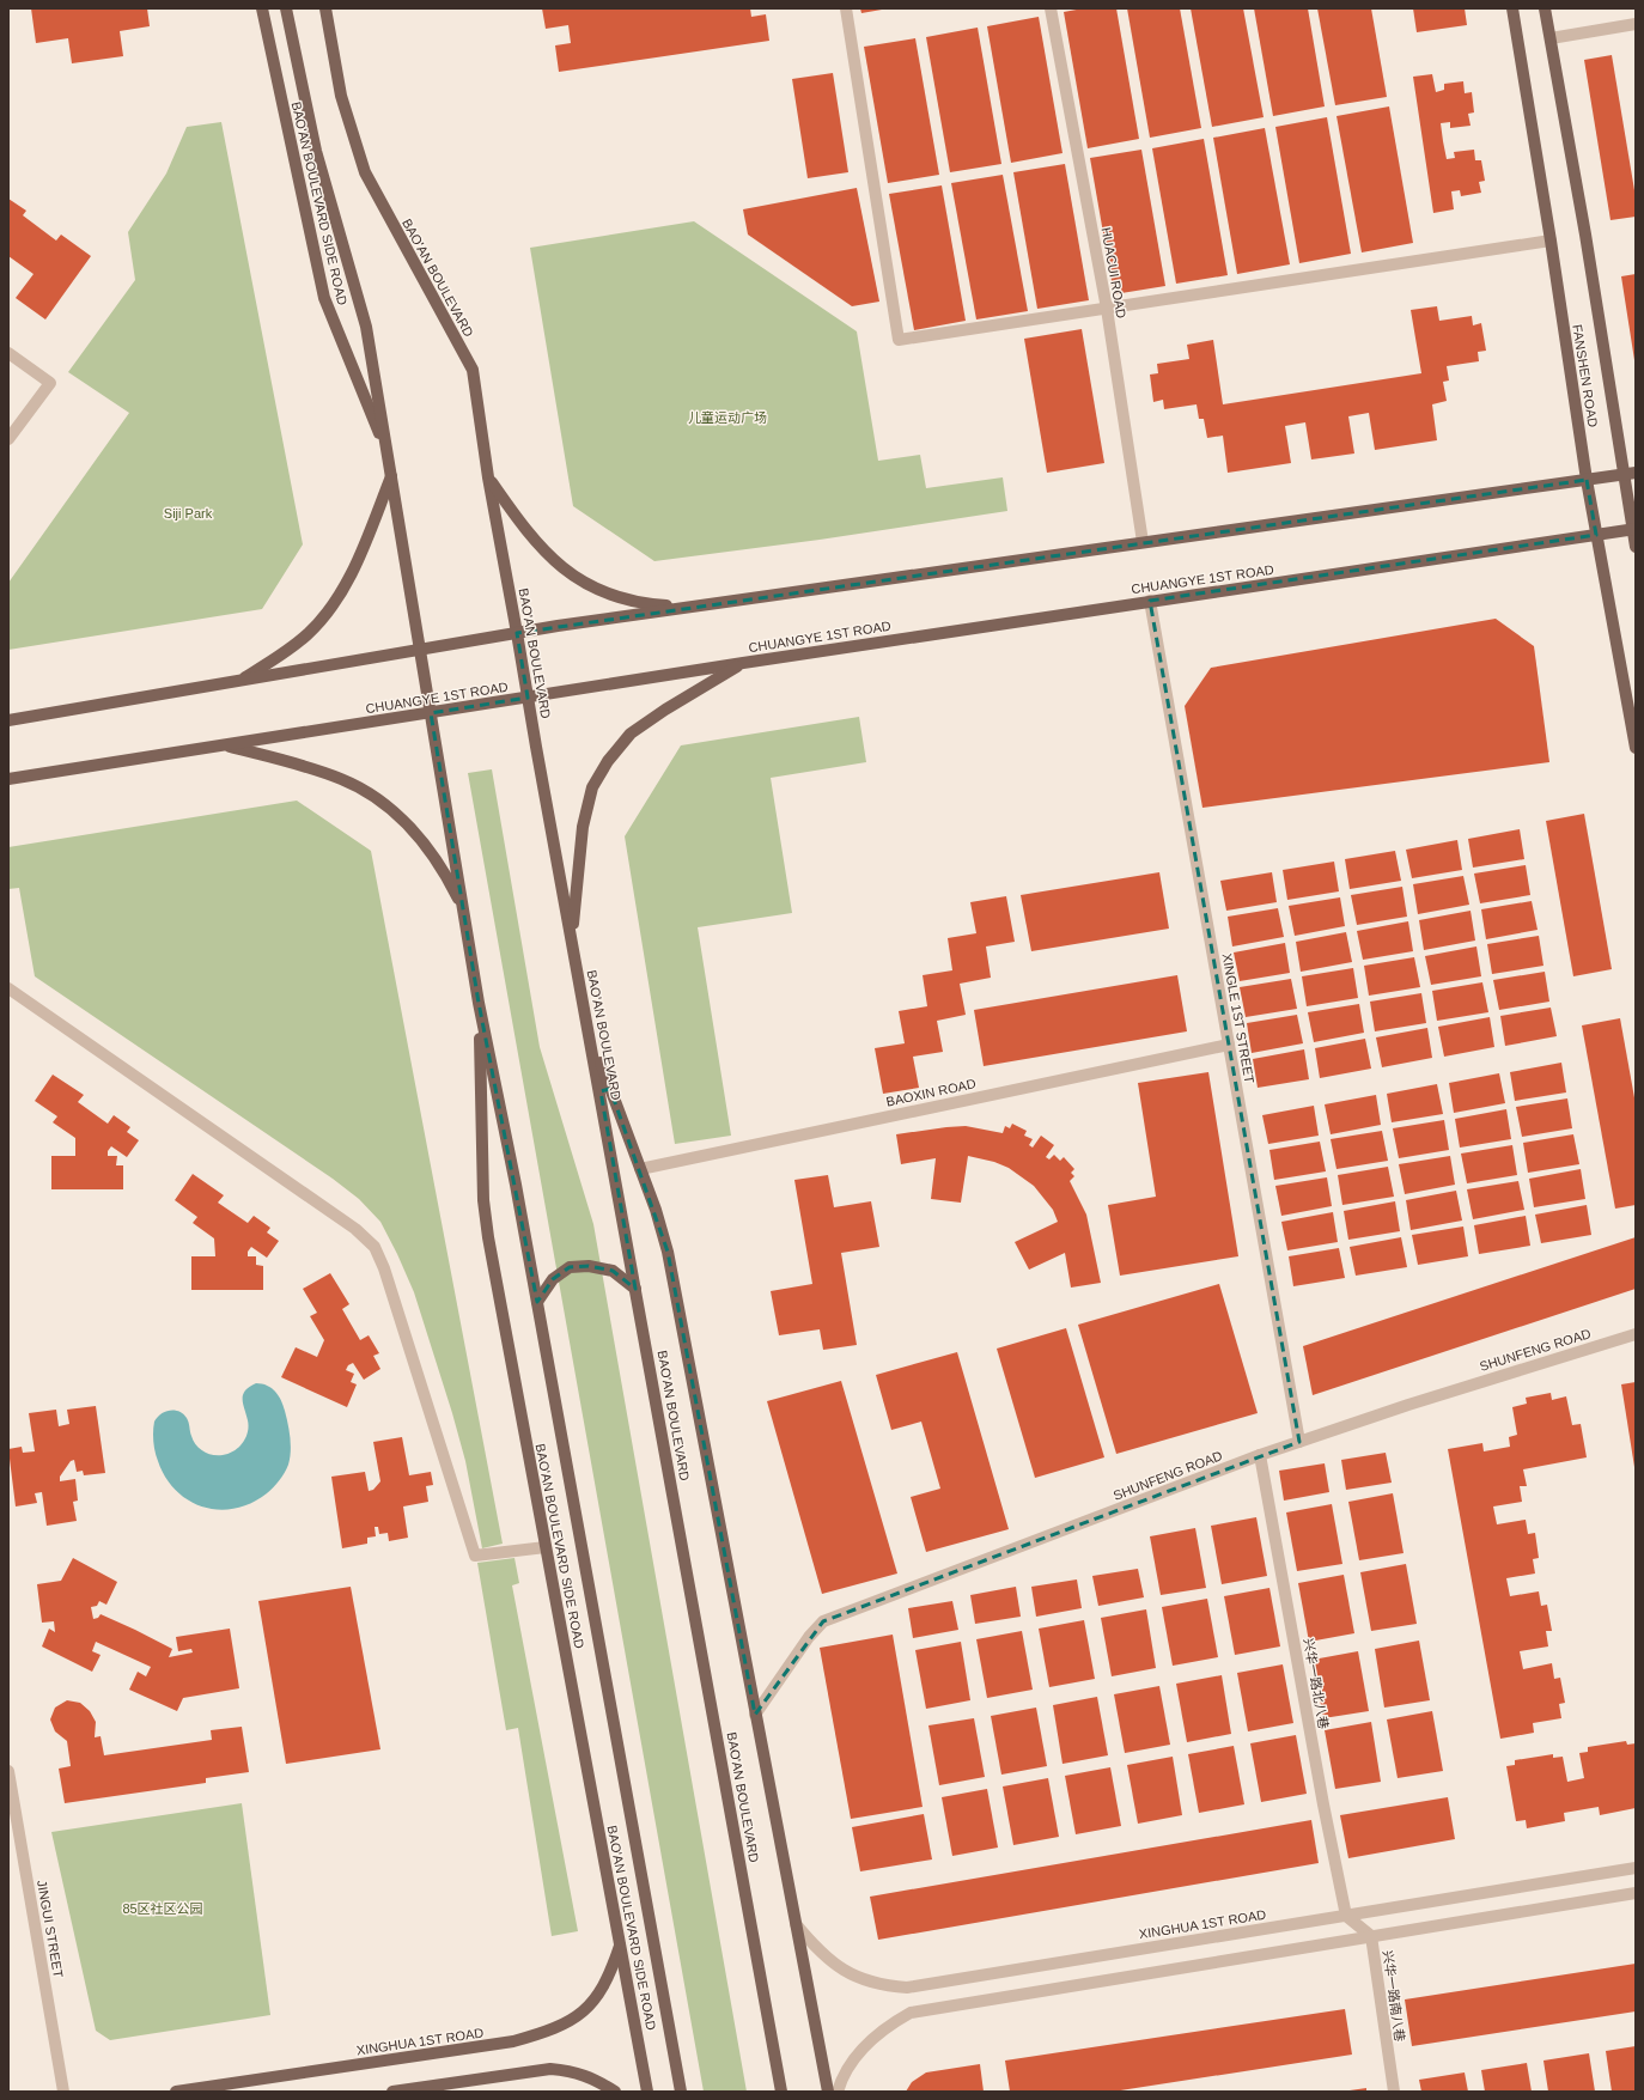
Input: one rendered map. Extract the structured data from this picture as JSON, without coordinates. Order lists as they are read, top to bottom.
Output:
{
  "streets": {
    "main road": [
      "BAO'AN BOULEVARD SIDE ROAD",
      "BAO'AN BOULEVARD",
      "FANSHEN ROAD",
      "CHUANGYE 1ST ROAD",
      "XINGHUA 1ST ROAD"
    ],
    "street": [
      "HUACUI ROAD",
      "XINGLE 1ST STREET",
      "BAOXIN ROAD",
      "SHUNFENG ROAD",
      "兴华一路北八巷",
      "JINGUI STREET",
      "兴华一路南八巷"
    ]
  },
  "crossings": [
    ["BAO'AN BOULEVARD SIDE ROAD", "XINGHUA 1ST ROAD"],
    ["BAO'AN BOULEVARD", "CHUANGYE 1ST ROAD"],
    ["FANSHEN ROAD", "CHUANGYE 1ST ROAD"],
    ["CHUANGYE 1ST ROAD", "XINGLE 1ST STREET"],
    ["XINGLE 1ST STREET", "BAOXIN ROAD"],
    ["XINGLE 1ST STREET", "SHUNFENG ROAD"],
    ["SHUNFENG ROAD", "兴华一路北八巷"],
    ["兴华一路北八巷", "XINGHUA 1ST ROAD"],
    ["兴华一路北八巷", "兴华一路南八巷"],
    ["XINGHUA 1ST ROAD", "兴华一路南八巷"]
  ],
  "parks": ["儿童运动广场", "Siji Park", "85区社区公园"]
}
